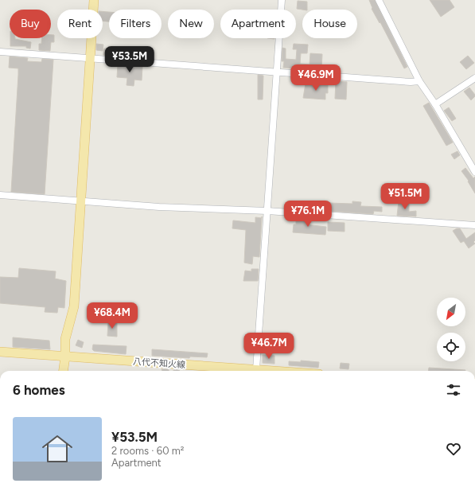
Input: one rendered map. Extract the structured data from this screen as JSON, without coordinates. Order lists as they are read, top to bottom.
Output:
{
  "streets": {
    "main road": ["八代不知火線"]
  },
  "north": "bottom left",
  "page": {
    "chip": [
      "Buy",
      "Rent",
      "Filters",
      "New",
      "Apartment",
      "House"
    ],
    "price": [
      "¥53.5M",
      "¥46.9M",
      "¥51.5M",
      "¥76.1M",
      "¥68.4M",
      "¥46.7M"
    ],
    "heading": "6 homes",
    "list": [
      {
        "name": "¥53.5M",
        "note": "2 rooms · 60 m² · Apartment"
      }
    ]
  }
}
